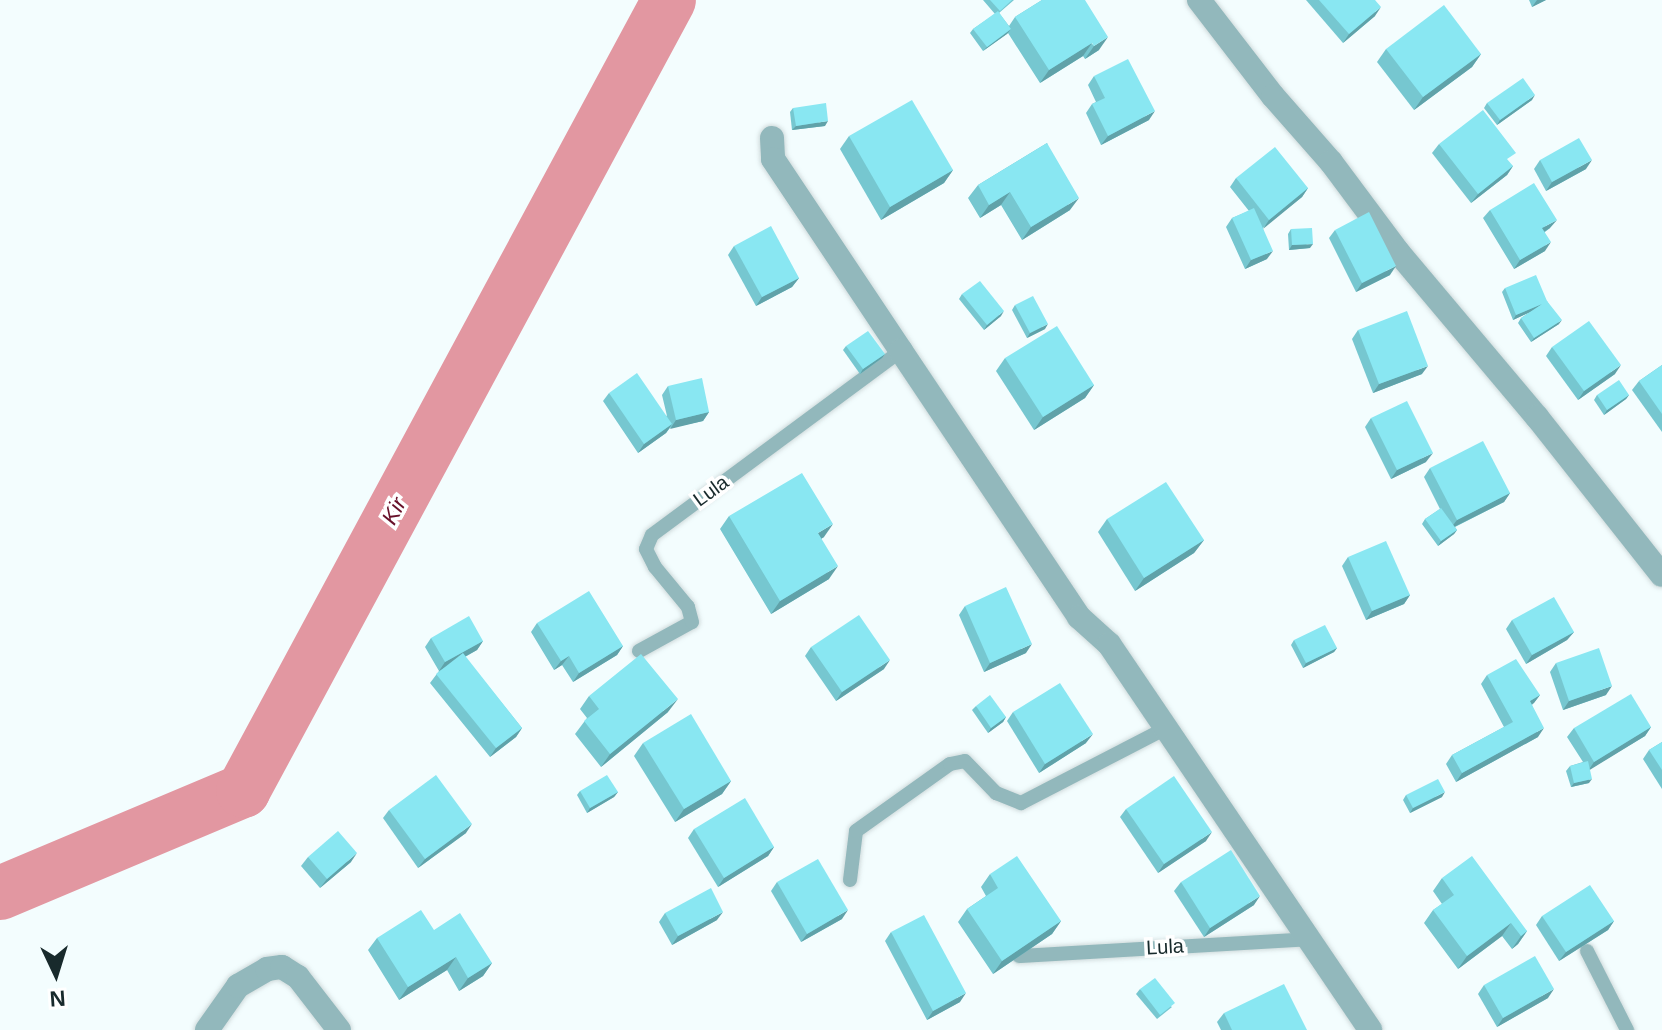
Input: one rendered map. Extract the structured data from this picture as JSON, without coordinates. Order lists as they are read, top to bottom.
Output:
{
  "streets": {
    "lane": ["Lula"]
  },
  "water": ["Kir"],
  "north": "bottom"
}
